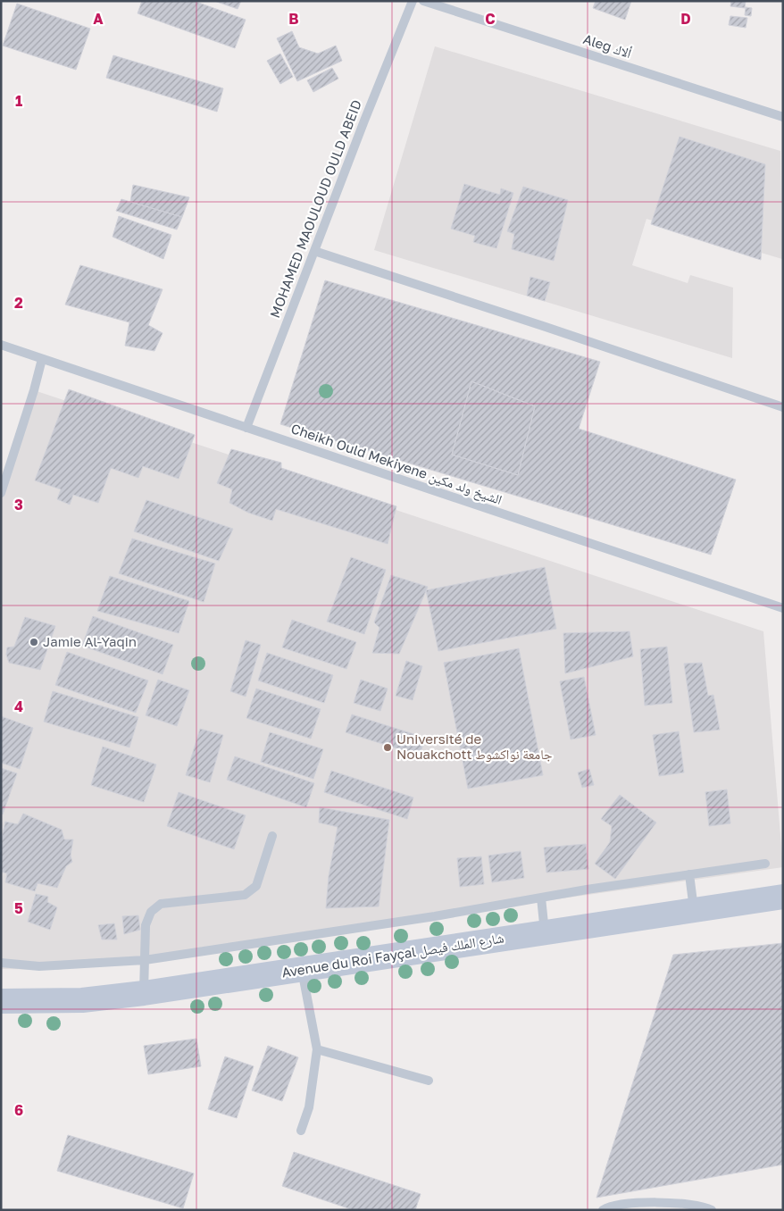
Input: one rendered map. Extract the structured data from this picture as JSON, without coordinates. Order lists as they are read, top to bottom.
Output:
{
  "streets": {
    "street": ["Avenue du Roi Fayçal شارع الملك فيصل"],
    "lane": ["Aleg ألاك", "MOHAMED MAOULOUD OULD ABEID", "Cheikh Ould Mekiyene الشيخ ولد مكين"]
  },
  "crossings": [
    ["MOHAMED MAOULOUD OULD ABEID", "Cheikh Ould Mekiyene الشيخ ولد مكين"]
  ],
  "places": ["Jamie Al-Yaqin", "Université de Nouakchott جامعة نواكشوط"],
  "grid": {
    "columns": [
      "A",
      "B",
      "C",
      "D"
    ],
    "rows": [
      "1",
      "2",
      "3",
      "4",
      "5",
      "6"
    ]
  }
}
